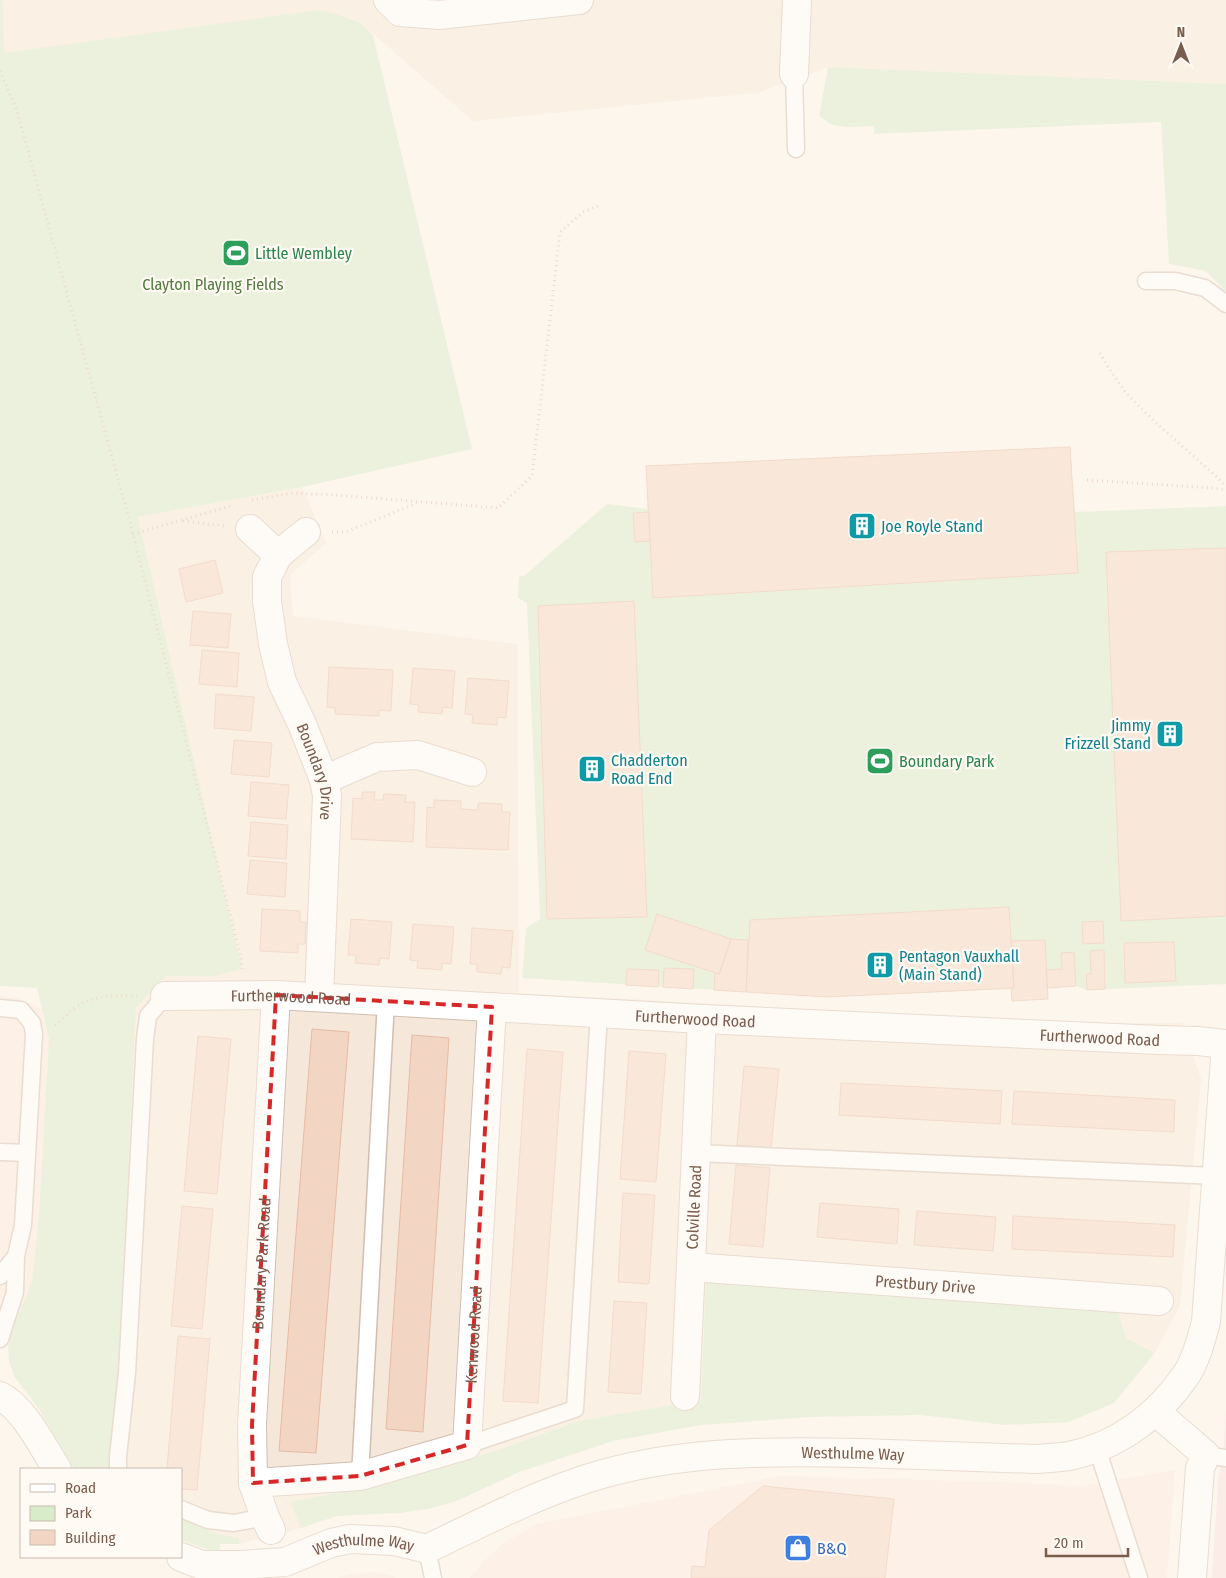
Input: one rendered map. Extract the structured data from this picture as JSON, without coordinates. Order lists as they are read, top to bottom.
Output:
{
  "streets": {
    "street": [
      "Boundary Drive",
      "Furtherwood Road",
      "Colville Road",
      "Boundary Park Road",
      "Prestbury Drive",
      "Kenwood Road",
      "Westhulme Way"
    ]
  },
  "crossings": [
    ["Boundary Drive", "Furtherwood Road"],
    ["Furtherwood Road", "Colville Road"],
    ["Furtherwood Road", "Boundary Park Road"],
    ["Furtherwood Road", "Kenwood Road"],
    ["Furtherwood Road", "Westhulme Way"],
    ["Colville Road", "Prestbury Drive"]
  ],
  "parks": ["Clayton Playing Fields"],
  "places": {
    "sports": ["Little Wembley", "Boundary Park"],
    "building": [
      "Joe Royle Stand",
      "Jimmy Frizzell Stand",
      "Chadderton Road End",
      "Pentagon Vauxhall (Main Stand)"
    ],
    "shop": ["B&Q"]
  },
  "legend": ["Road", "Park", "Building"],
  "scale_bar": "20 m",
  "north": "top"
}
